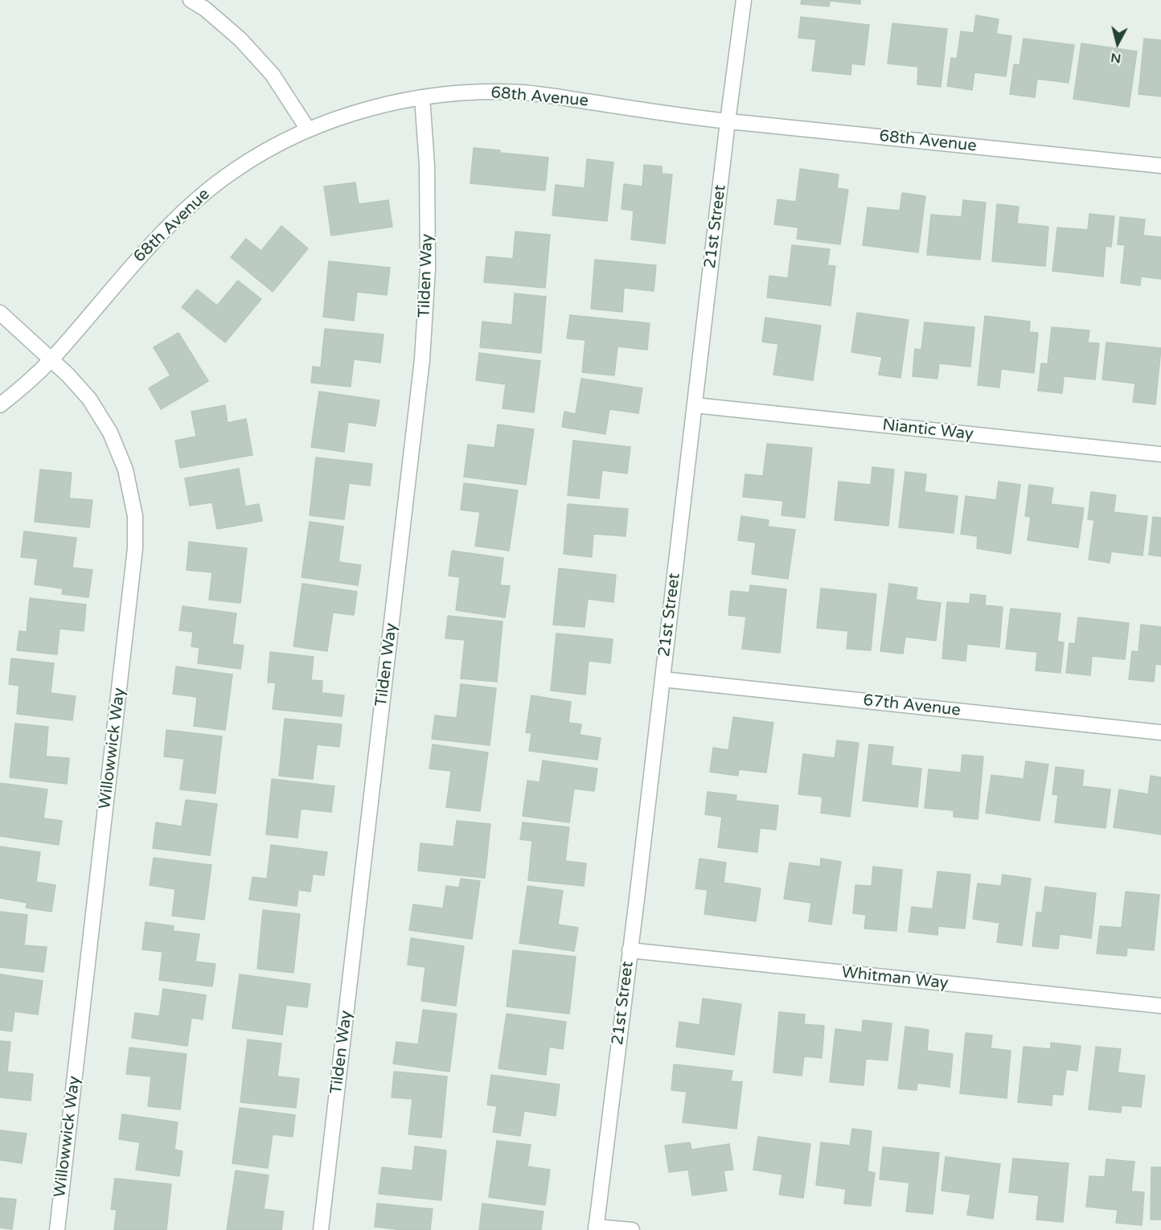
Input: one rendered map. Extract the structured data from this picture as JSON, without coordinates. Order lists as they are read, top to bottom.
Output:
{
  "streets": {
    "street": [
      "68th Avenue",
      "21st Street",
      "Tilden Way",
      "Niantic Way",
      "67th Avenue",
      "Willowwick Way",
      "Whitman Way"
    ]
  },
  "crossings": [
    ["68th Avenue", "21st Street"],
    ["68th Avenue", "Tilden Way"],
    ["68th Avenue", "Willowwick Way"],
    ["21st Street", "Niantic Way"],
    ["21st Street", "67th Avenue"],
    ["21st Street", "Whitman Way"]
  ],
  "north": "bottom"
}
